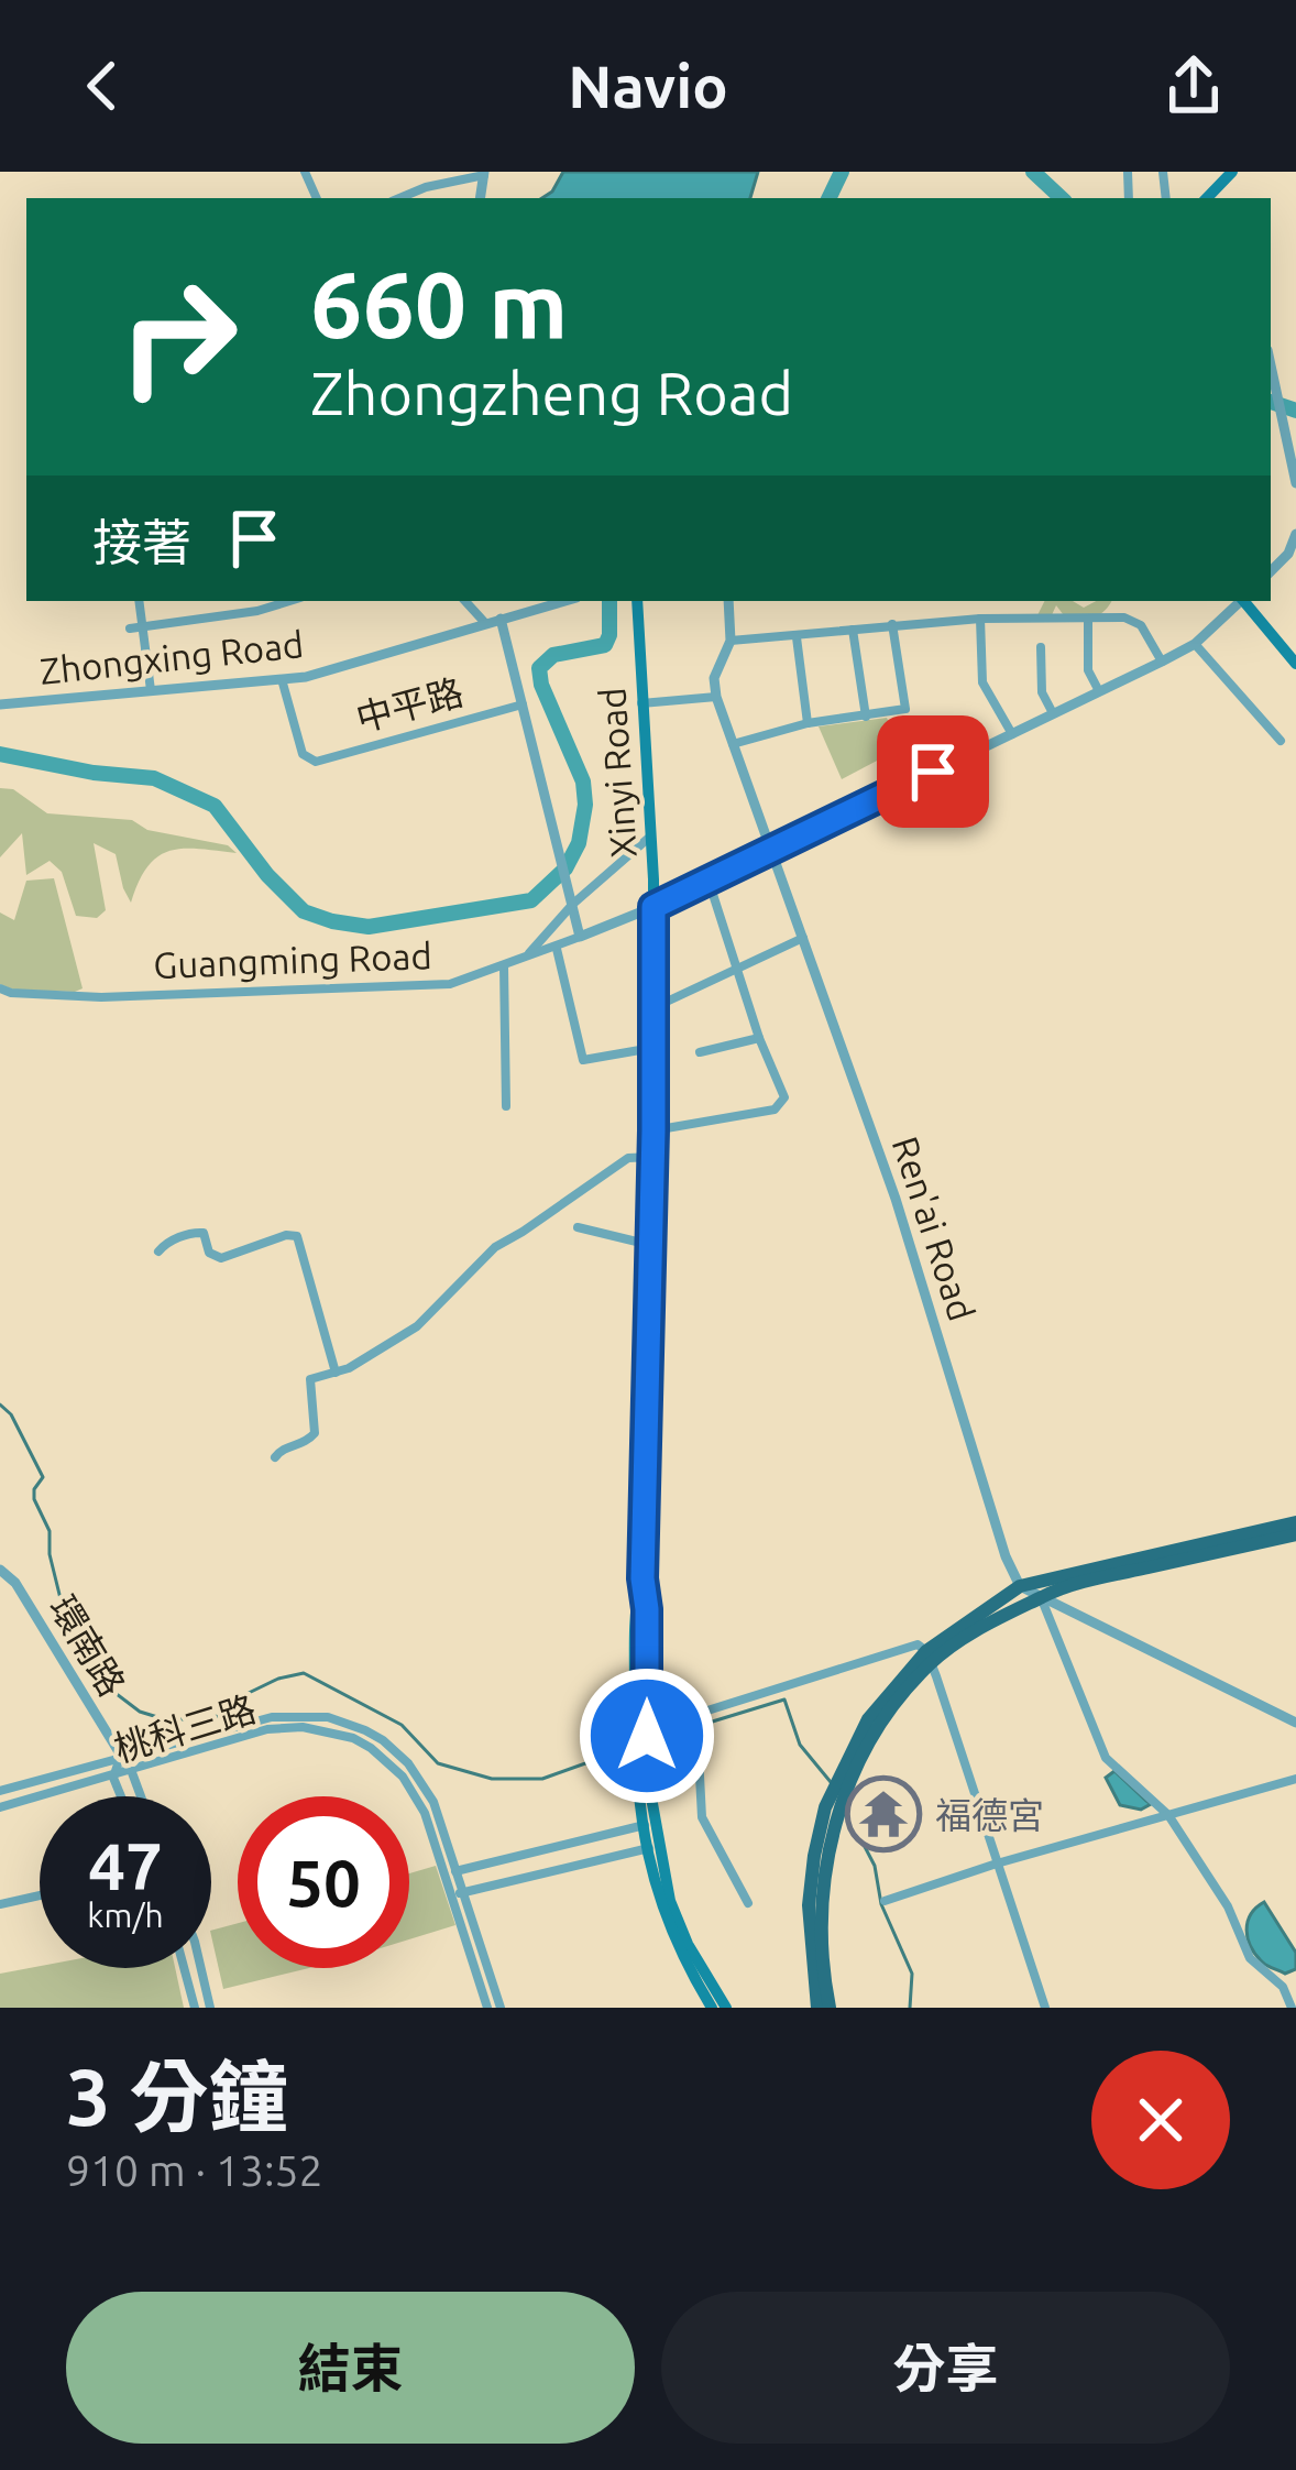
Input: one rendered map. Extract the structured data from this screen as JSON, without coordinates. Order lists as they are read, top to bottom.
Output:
{
  "streets": {
    "main road": ["Xinyi Road"],
    "street": [
      "Zhongxing Road",
      "中平路",
      "Guangming Road",
      "Ren'ai Road",
      "環南路",
      "桃科三路"
    ]
  },
  "crossings": [
    ["Zhongxing Road", "中平路"],
    ["Xinyi Road", "Guangming Road"],
    ["Guangming Road", "Ren'ai Road"],
    ["環南路", "桃科三路"]
  ],
  "places": {
    "temple": ["福德宮"]
  },
  "page": {
    "header": "Navio",
    "turn": ["660 m", "Zhongzheng Road"],
    "then": "接著",
    "speed": "47 km/h",
    "limit": "50",
    "heading": ["3 分鐘", "910 m · 13:52"],
    "buttons": ["結束", "分享"]
  }
}
